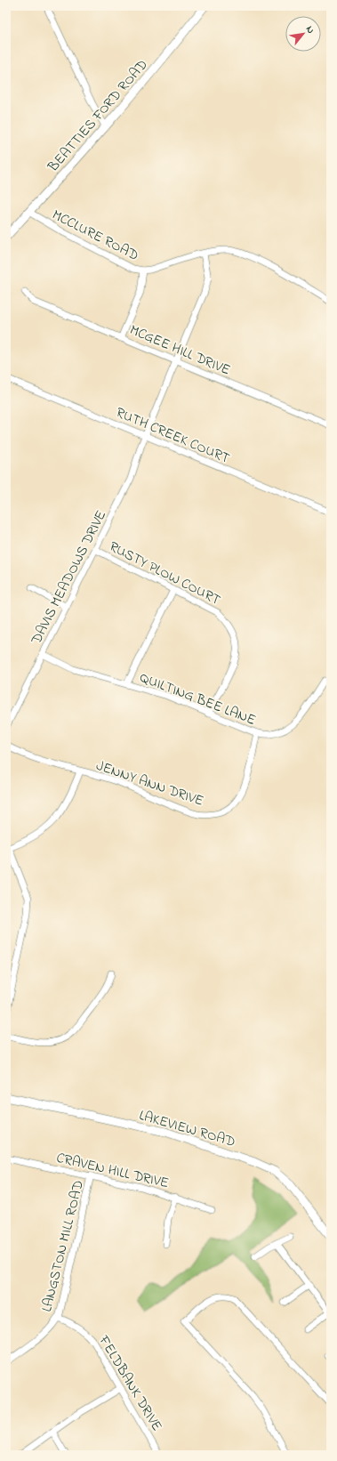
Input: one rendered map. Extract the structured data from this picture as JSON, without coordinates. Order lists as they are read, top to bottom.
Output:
{
  "streets": {
    "main road": ["BEATTIES FORD ROAD", "LAKEVIEW ROAD"],
    "street": [
      "MCCLURE ROAD",
      "MCGEE HILL DRIVE",
      "RUTH CREEK COURT",
      "RUSTY PLOW COURT",
      "DAVIS MEADOWS DRIVE",
      "QUILTING BEE LANE",
      "JENNY ANN DRIVE",
      "CRAVEN HILL DRIVE",
      "LANGSTON MILL ROAD",
      "FELDBANK DRIVE"
    ]
  },
  "crossings": [
    ["BEATTIES FORD ROAD", "MCCLURE ROAD"],
    ["MCCLURE ROAD", "DAVIS MEADOWS DRIVE"],
    ["MCGEE HILL DRIVE", "DAVIS MEADOWS DRIVE"],
    ["RUTH CREEK COURT", "DAVIS MEADOWS DRIVE"],
    ["RUSTY PLOW COURT", "DAVIS MEADOWS DRIVE"],
    ["RUSTY PLOW COURT", "QUILTING BEE LANE"],
    ["DAVIS MEADOWS DRIVE", "QUILTING BEE LANE"],
    ["QUILTING BEE LANE", "JENNY ANN DRIVE"],
    ["CRAVEN HILL DRIVE", "LANGSTON MILL ROAD"],
    ["LANGSTON MILL ROAD", "FELDBANK DRIVE"]
  ],
  "north": "top right"
}
